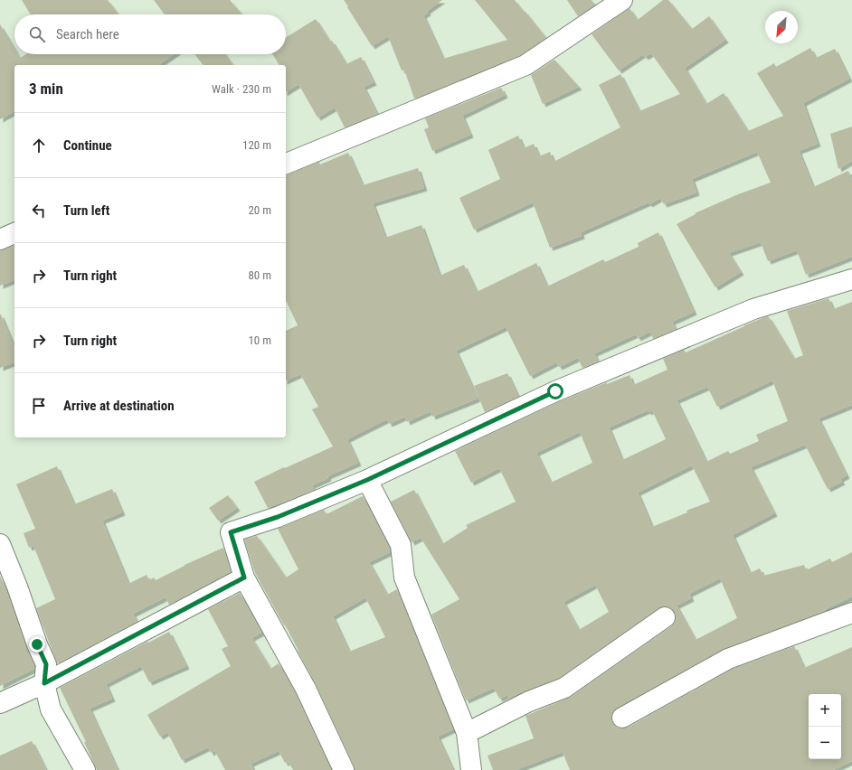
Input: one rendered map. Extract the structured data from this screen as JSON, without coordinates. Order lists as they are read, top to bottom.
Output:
{
  "north": "bottom left",
  "page": {
    "search": "Search here",
    "heading": ["3 min", "Walk · 230 m"],
    "list": [
      ["Continue", "120 m"],
      ["Turn left", "20 m"],
      ["Turn right", "80 m"],
      ["Turn right", "10 m"],
      "Arrive at destination"
    ],
    "map_buttons": ["+", "−"]
  }
}
